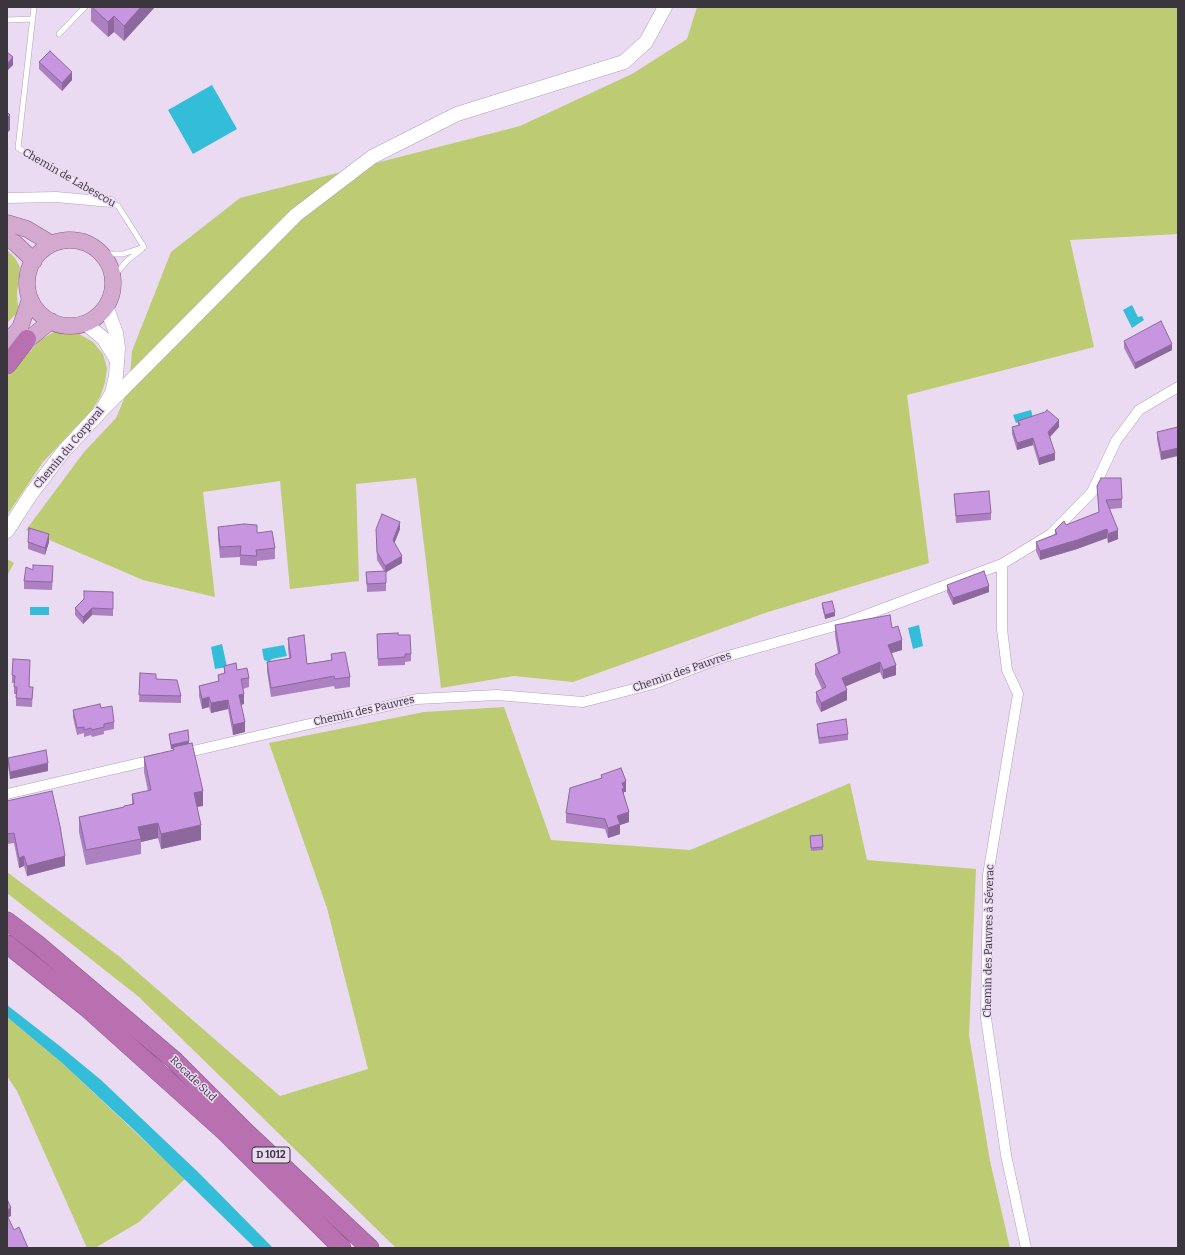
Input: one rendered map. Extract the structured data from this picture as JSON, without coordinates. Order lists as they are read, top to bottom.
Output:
{
  "streets": {
    "highway": ["Rocade Sud", "D 1012"],
    "street": ["Chemin du Corporal", "Chemin des Pauvres", "Chemin des Pauvres à Séverac"],
    "lane": ["Chemin de Labescou"]
  },
  "crossings": [
    ["Chemin des Pauvres", "Chemin des Pauvres à Séverac"]
  ]
}
